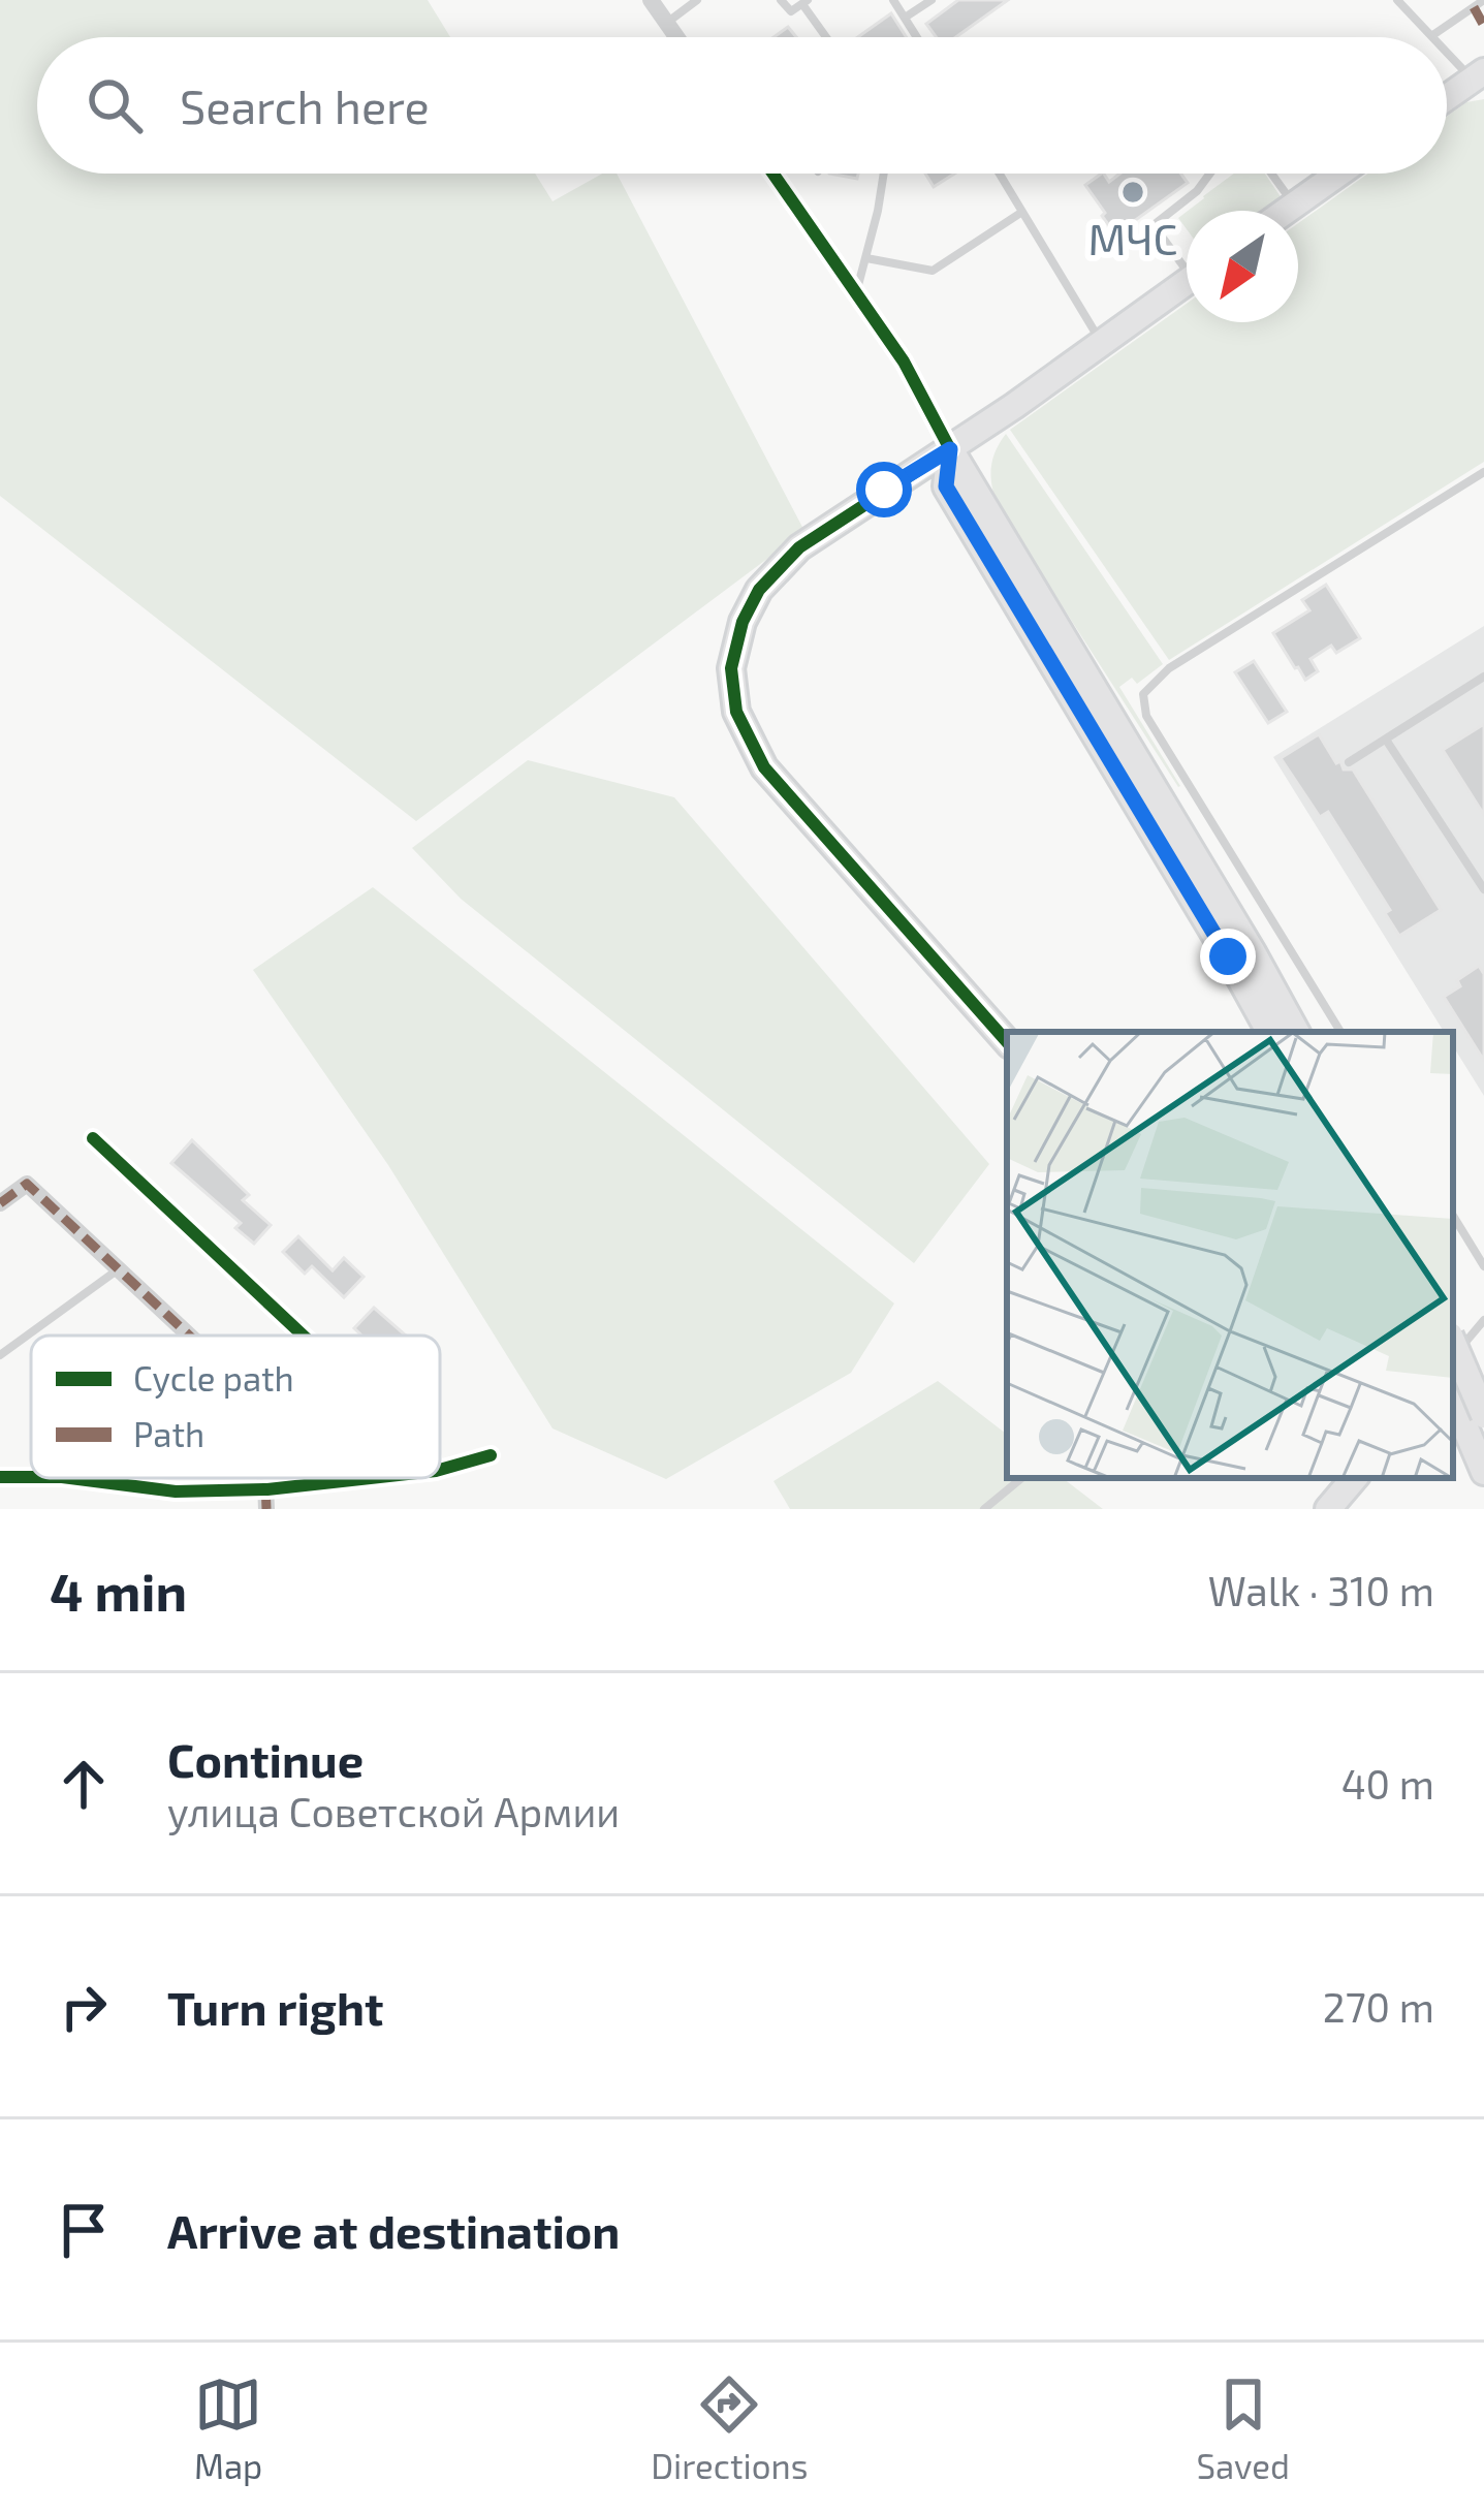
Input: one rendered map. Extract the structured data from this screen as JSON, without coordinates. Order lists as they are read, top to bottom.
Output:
{
  "places": ["МЧС"],
  "legend": ["Cycle path", "Path"],
  "north": "bottom left",
  "page": {
    "search": "Search here",
    "heading": ["4 min", "Walk · 310 m"],
    "list": [
      ["Continue", "улица Советской Армии", "40 m"],
      ["Turn right", "270 m"],
      "Arrive at destination"
    ],
    "nav": ["Map", "Directions", "Saved"]
  }
}
